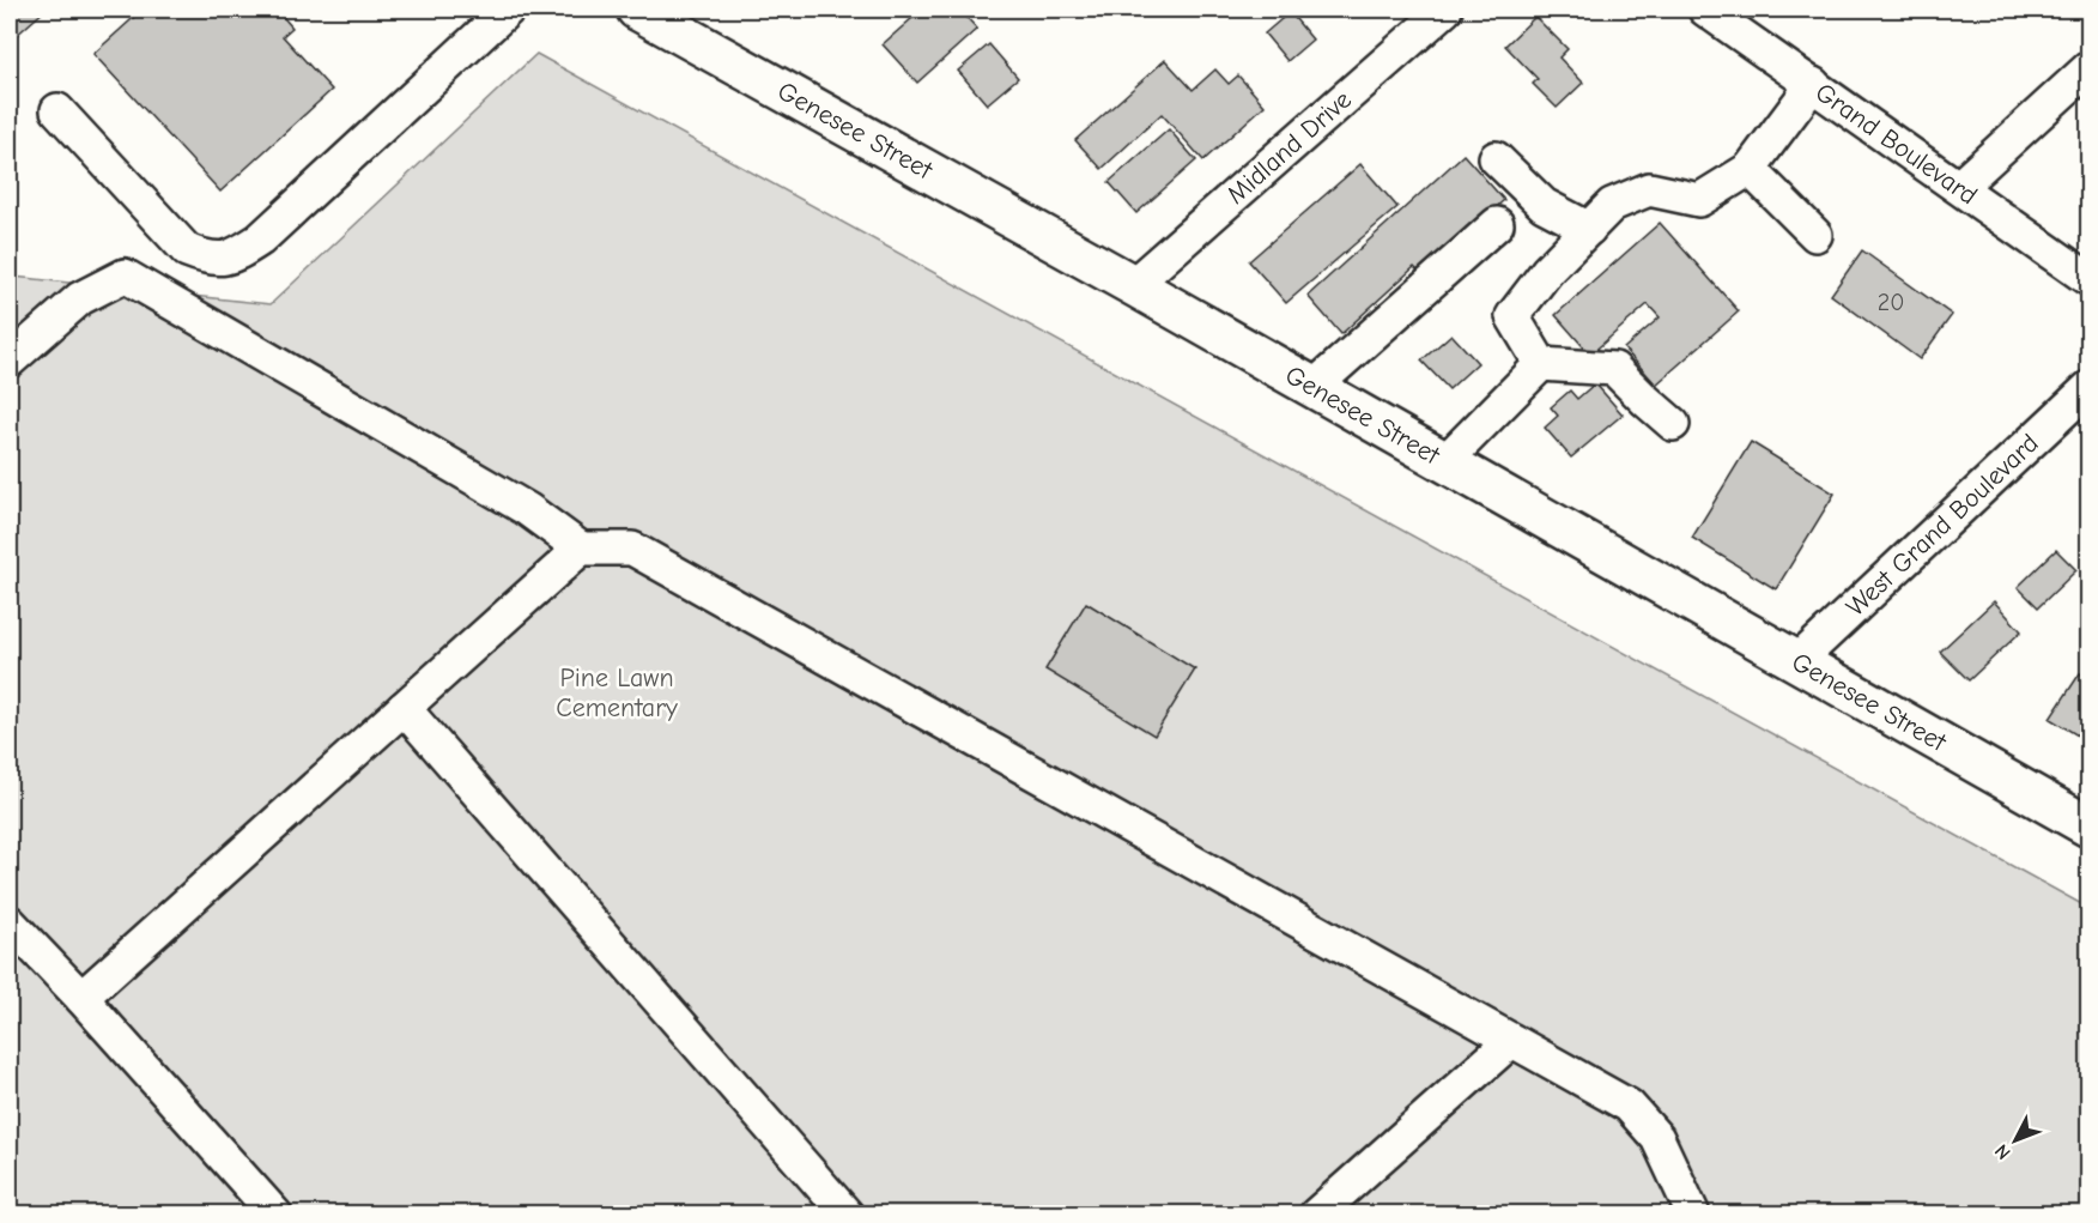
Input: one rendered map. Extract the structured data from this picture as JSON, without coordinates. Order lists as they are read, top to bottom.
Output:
{
  "streets": {
    "main road": ["Genesee Street"],
    "street": ["Grand Boulevard", "Midland Drive", "West Grand Boulevard"]
  },
  "crossings": [
    ["Genesee Street", "Midland Drive"],
    ["Genesee Street", "West Grand Boulevard"]
  ],
  "parks": ["Pine Lawn Cementary"],
  "house_numbers": ["20"],
  "north": "bottom left"
}
